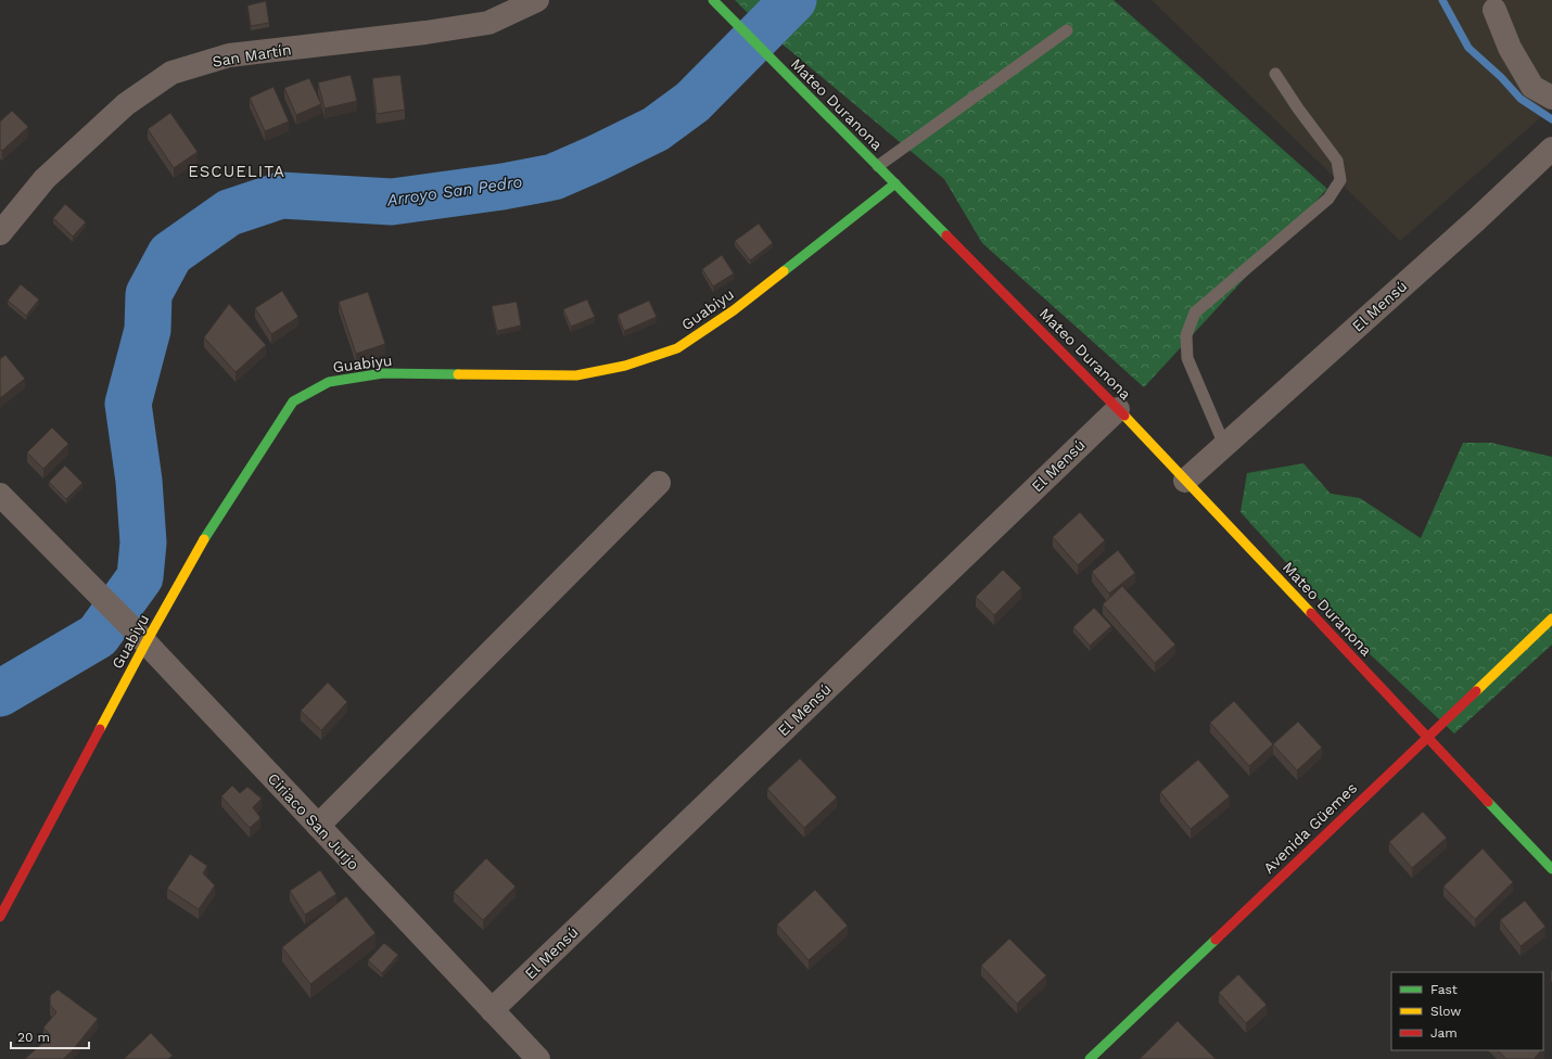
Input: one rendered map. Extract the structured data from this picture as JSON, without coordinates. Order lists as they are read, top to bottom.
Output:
{
  "streets": {
    "street": [
      "San Martín",
      "Mateo Duranona",
      "El Mensú",
      "Guabiyu",
      "Ciriaco San Jurjo",
      "Avenida Güemes"
    ]
  },
  "crossings": [
    ["Mateo Duranona", "El Mensú"],
    ["Mateo Duranona", "Guabiyu"],
    ["Mateo Duranona", "Avenida Güemes"],
    ["El Mensú", "Ciriaco San Jurjo"],
    ["Guabiyu", "Ciriaco San Jurjo"]
  ],
  "districts": ["ESCUELITA"],
  "water": ["Arroyo San Pedro"],
  "legend": ["Fast", "Slow", "Jam"],
  "scale_bar": "20 m"
}
